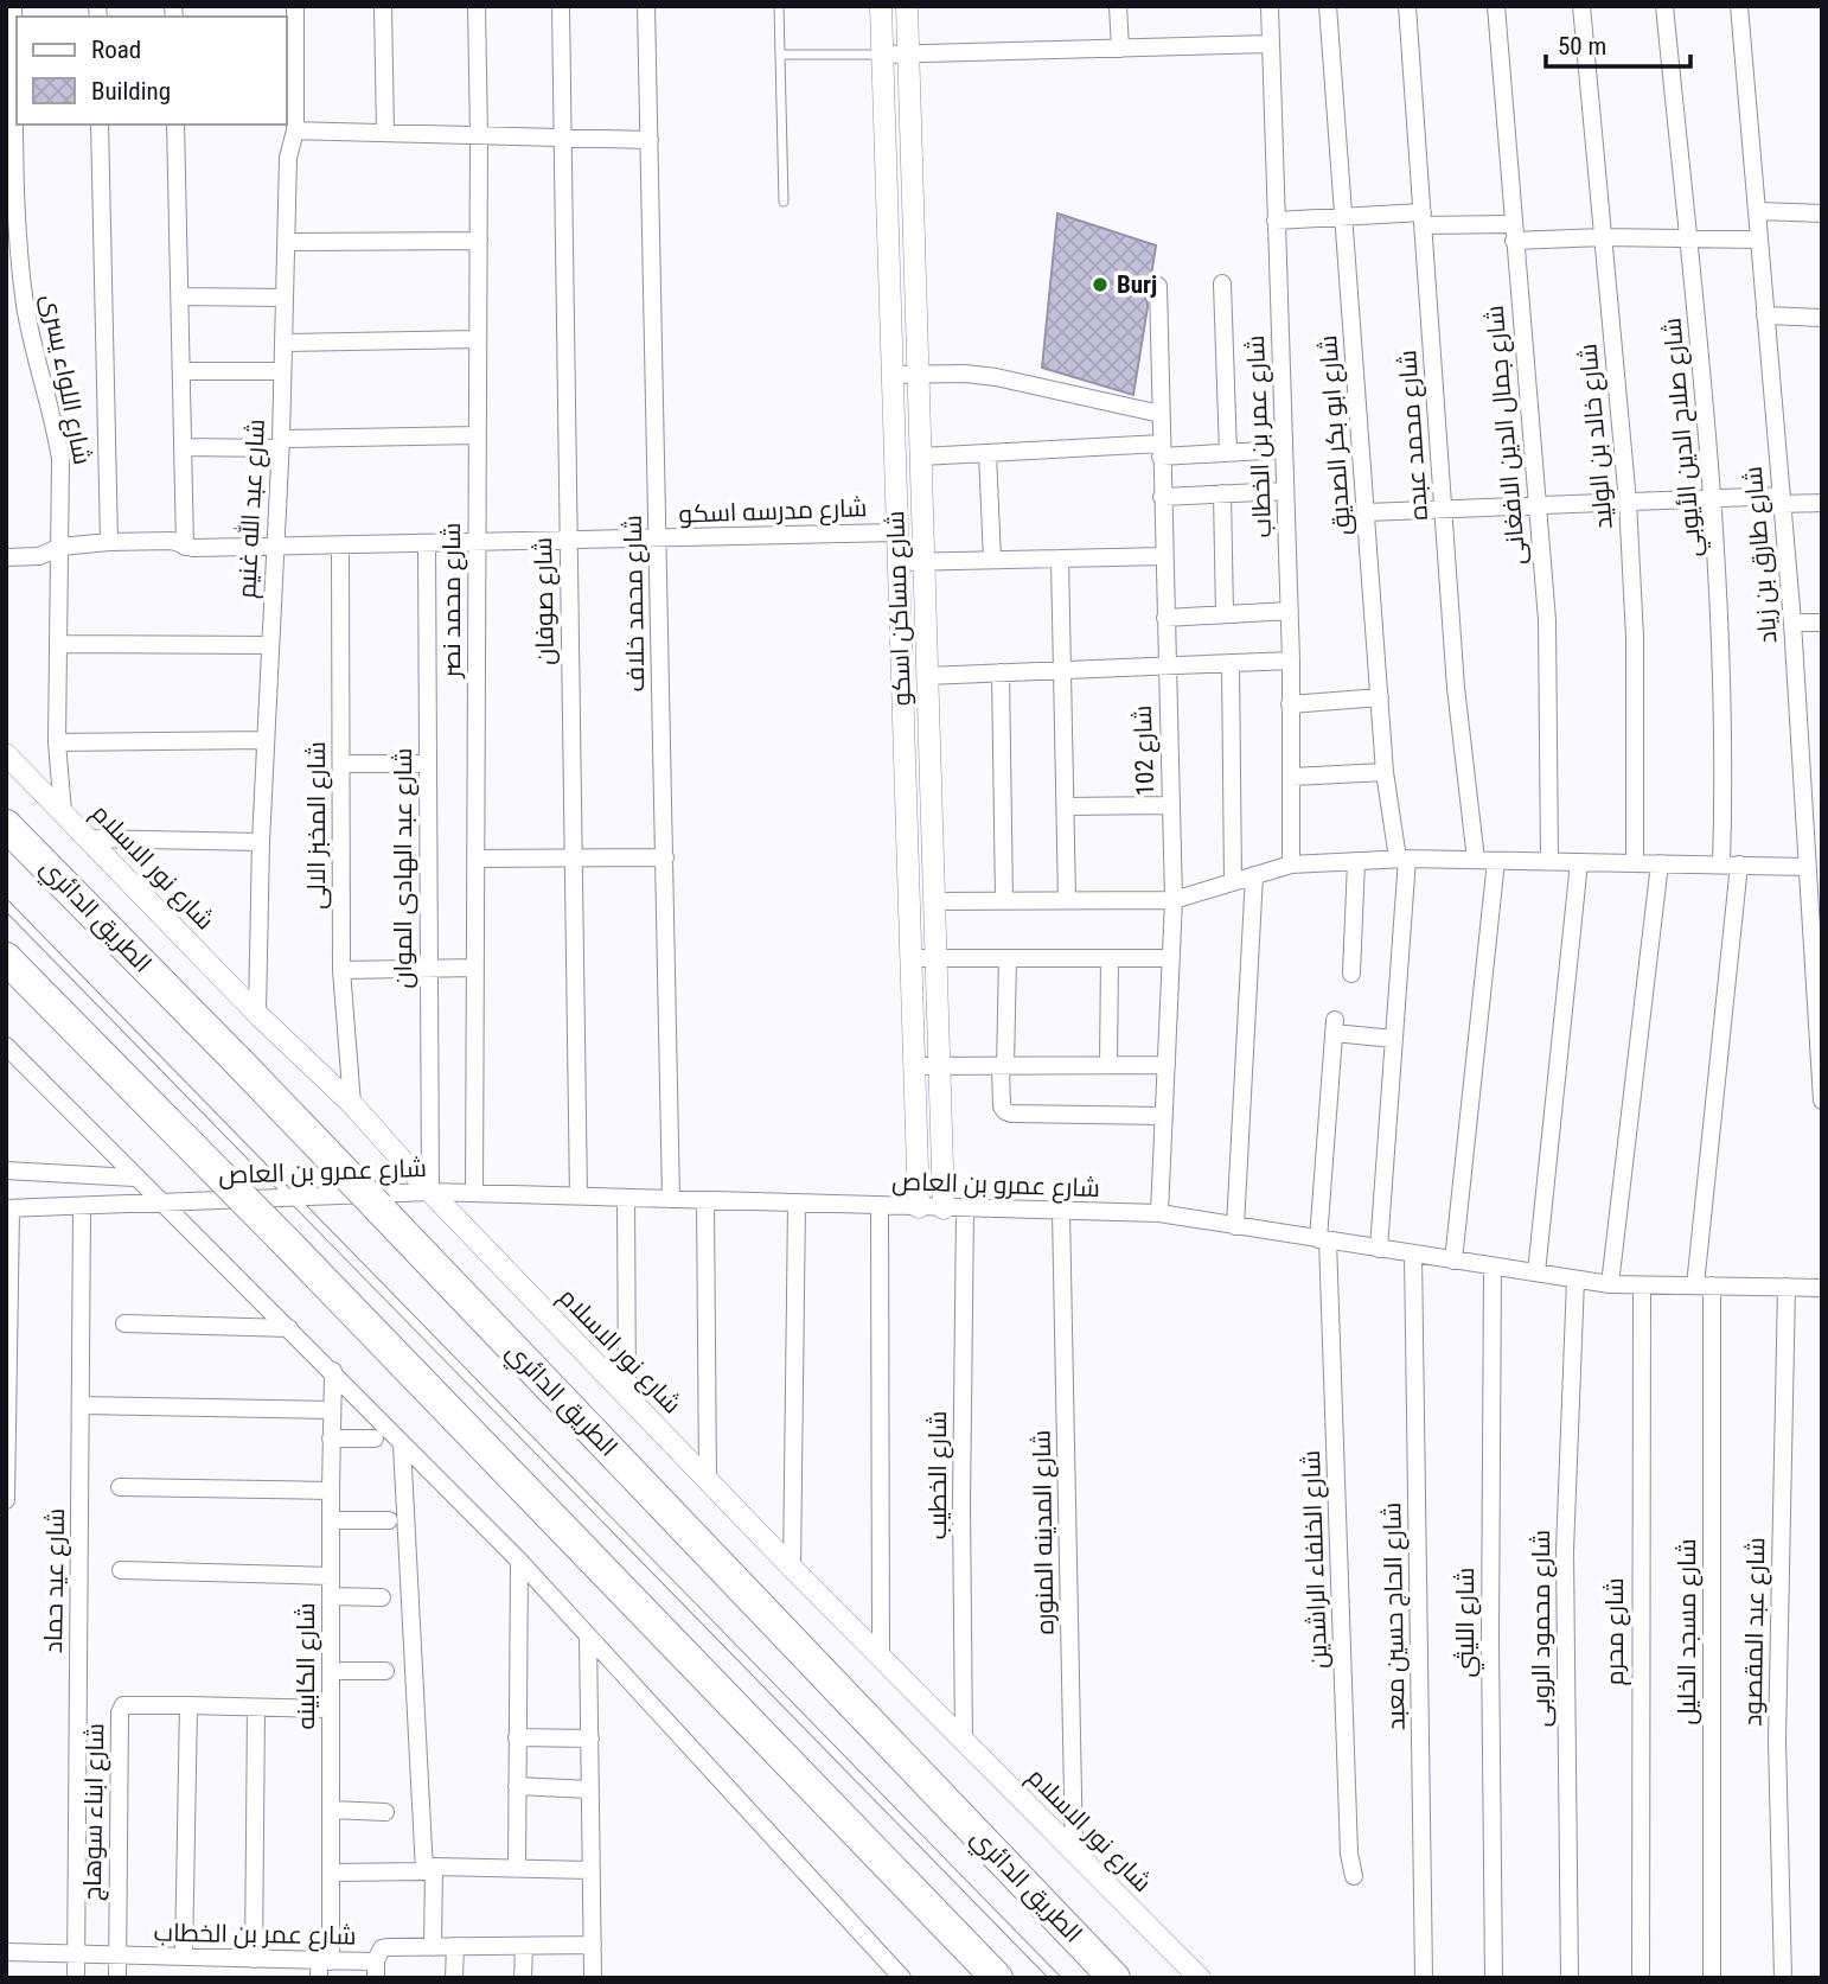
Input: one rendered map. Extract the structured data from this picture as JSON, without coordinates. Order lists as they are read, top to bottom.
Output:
{
  "streets": {
    "highway": ["الطريق الدائري"],
    "street": [
      "شارع اللواء يسرى",
      "شارع ابو بكر الصديق",
      "شارع محمد عبده",
      "شارع جمال الدين الافغانى",
      "شارع عمر بن الخطاب",
      "شارع خالد بن الوليد",
      "شارع صلاح الدين الأيوبي",
      "شارع عبد الله غنيم",
      "شارع مدرسه اسكو",
      "شارع طارق بن زياد",
      "شارع محمد نصر",
      "شارع صوفان",
      "شارع محمد خلاف",
      "شارع مساكن اسكو",
      "شارع 102",
      "شارع المخبز الالى",
      "شارع نور الاسلام",
      "شارع عبد الهادى الموان",
      "شارع عمرو بن العاص",
      "شارع الخطيب",
      "شارع المدينه المنوره",
      "شارع الخلفاء الراشدين",
      "شارع عيد حماد",
      "شارع الحاج حسين معبد",
      "شارع الليثي",
      "شارع محمود الروبى",
      "شارع محرم",
      "شارع مسجد الخليل",
      "شارع عبد المقصود",
      "شارع الكابينه",
      "شارع ابناء سوهاج"
    ]
  },
  "crossings": [
    ["شارع اللواء يسرى", "شارع مدرسه اسكو"],
    ["شارع اللواء يسرى", "شارع نور الاسلام"],
    ["شارع ابو بكر الصديق", "شارع عمرو بن العاص"],
    ["شارع ابو بكر الصديق", "شارع الخلفاء الراشدين"],
    ["شارع عمر بن الخطاب", "شارع عيد حماد"],
    ["شارع عمر بن الخطاب", "شارع الكابينه"],
    ["شارع عمر بن الخطاب", "شارع ابناء سوهاج"],
    ["شارع صلاح الدين الأيوبي", "شارع عمرو بن العاص"],
    ["شارع صلاح الدين الأيوبي", "شارع مسجد الخليل"],
    ["شارع عبد الله غنيم", "شارع مدرسه اسكو"],
    ["شارع عبد الله غنيم", "شارع نور الاسلام"],
    ["شارع مدرسه اسكو", "شارع محمد نصر"],
    ["شارع مدرسه اسكو", "شارع صوفان"],
    ["شارع مدرسه اسكو", "شارع محمد خلاف"],
    ["شارع مدرسه اسكو", "شارع مساكن اسكو"],
    ["شارع مدرسه اسكو", "شارع المخبز الالى"],
    ["شارع مدرسه اسكو", "شارع عبد الهادى الموان"],
    ["شارع محمد نصر", "شارع عمرو بن العاص"],
    ["شارع صوفان", "شارع عمرو بن العاص"],
    ["شارع محمد خلاف", "شارع عمرو بن العاص"],
    ["شارع مساكن اسكو", "شارع عمرو بن العاص"],
    ["شارع مساكن اسكو", "شارع الخطيب"],
    ["شارع 102", "شارع عمرو بن العاص"],
    ["شارع المخبز الالى", "شارع نور الاسلام"],
    ["شارع نور الاسلام", "شارع عبد الهادى الموان"],
    ["شارع نور الاسلام", "شارع عمرو بن العاص"],
    ["شارع نور الاسلام", "شارع الخطيب"],
    ["شارع نور الاسلام", "شارع المدينه المنوره"],
    ["شارع عبد الهادى الموان", "شارع عمرو بن العاص"],
    ["شارع عمرو بن العاص", "شارع الخطيب"],
    ["شارع عمرو بن العاص", "شارع المدينه المنوره"],
    ["شارع عمرو بن العاص", "شارع الخلفاء الراشدين"],
    ["شارع عمرو بن العاص", "شارع عيد حماد"],
    ["شارع عمرو بن العاص", "شارع الحاج حسين معبد"],
    ["شارع عمرو بن العاص", "شارع الليثي"],
    ["شارع عمرو بن العاص", "شارع محمود الروبى"],
    ["شارع عمرو بن العاص", "شارع محرم"],
    ["شارع عمرو بن العاص", "شارع مسجد الخليل"],
    ["شارع عمرو بن العاص", "شارع عبد المقصود"],
    ["شارع الكابينه", "شارع ابناء سوهاج"]
  ],
  "places": ["Burj"],
  "legend": ["Road", "Building"],
  "scale_bar": "50 m"
}
